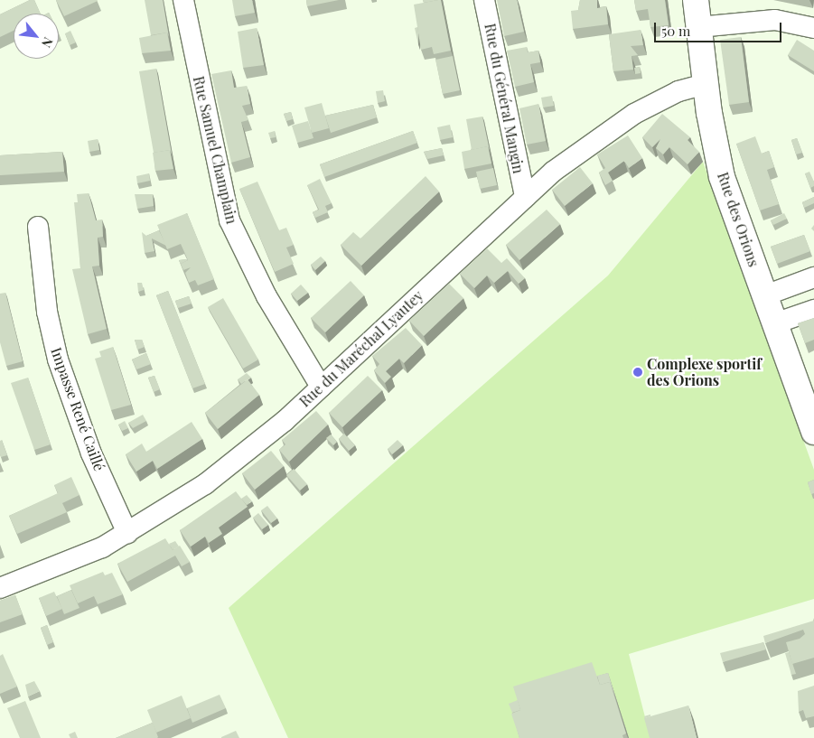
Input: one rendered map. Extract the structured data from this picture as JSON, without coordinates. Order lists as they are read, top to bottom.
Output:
{
  "streets": {
    "street": [
      "Rue du Général Mangin",
      "Rue Samuel Champlain",
      "Rue des Orions",
      "Rue du Maréchal Lyautey",
      "Impasse René Caillé"
    ]
  },
  "crossings": [
    ["Rue du Général Mangin", "Rue du Maréchal Lyautey"],
    ["Rue Samuel Champlain", "Rue du Maréchal Lyautey"],
    ["Rue des Orions", "Rue du Maréchal Lyautey"],
    ["Rue du Maréchal Lyautey", "Impasse René Caillé"]
  ],
  "places": ["Complexe sportif des Orions"],
  "scale_bar": "50 m",
  "north": "bottom right"
}
